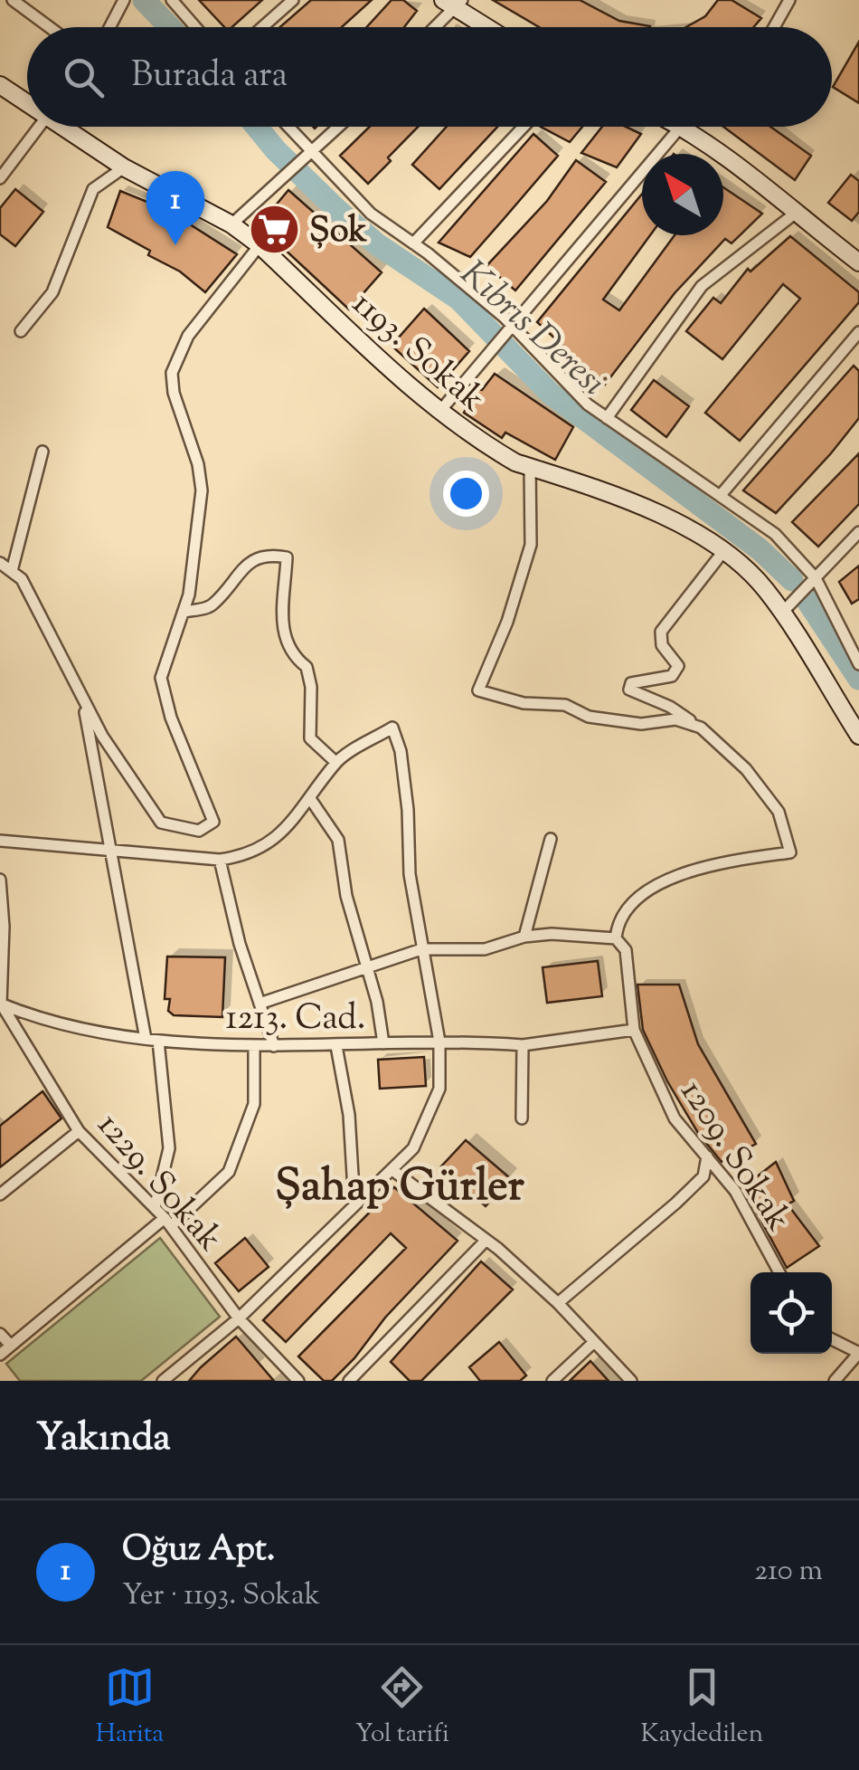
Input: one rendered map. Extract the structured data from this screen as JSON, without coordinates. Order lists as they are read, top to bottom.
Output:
{
  "streets": {
    "street": [
      "1193. Sokak",
      "1213. Cad.",
      "1209. Sokak",
      "1229. Sokak"
    ]
  },
  "crossings": [
    ["1213. Cad.", "1209. Sokak"],
    ["1213. Cad.", "1229. Sokak"]
  ],
  "districts": ["Şahap Gürler"],
  "water": ["Kıbrıs Deresi"],
  "places": {
    "supermarket": ["Şok"]
  },
  "north": "top left",
  "page": {
    "search": "Burada ara",
    "pins": "1",
    "heading": "Yakında",
    "list": [
      {
        "mark": "1",
        "name": "Oğuz Apt.",
        "note": "Yer · 1193. Sokak",
        "value": "210 m"
      }
    ],
    "nav": ["Harita", "Yol tarifi", "Kaydedilen"]
  }
}
